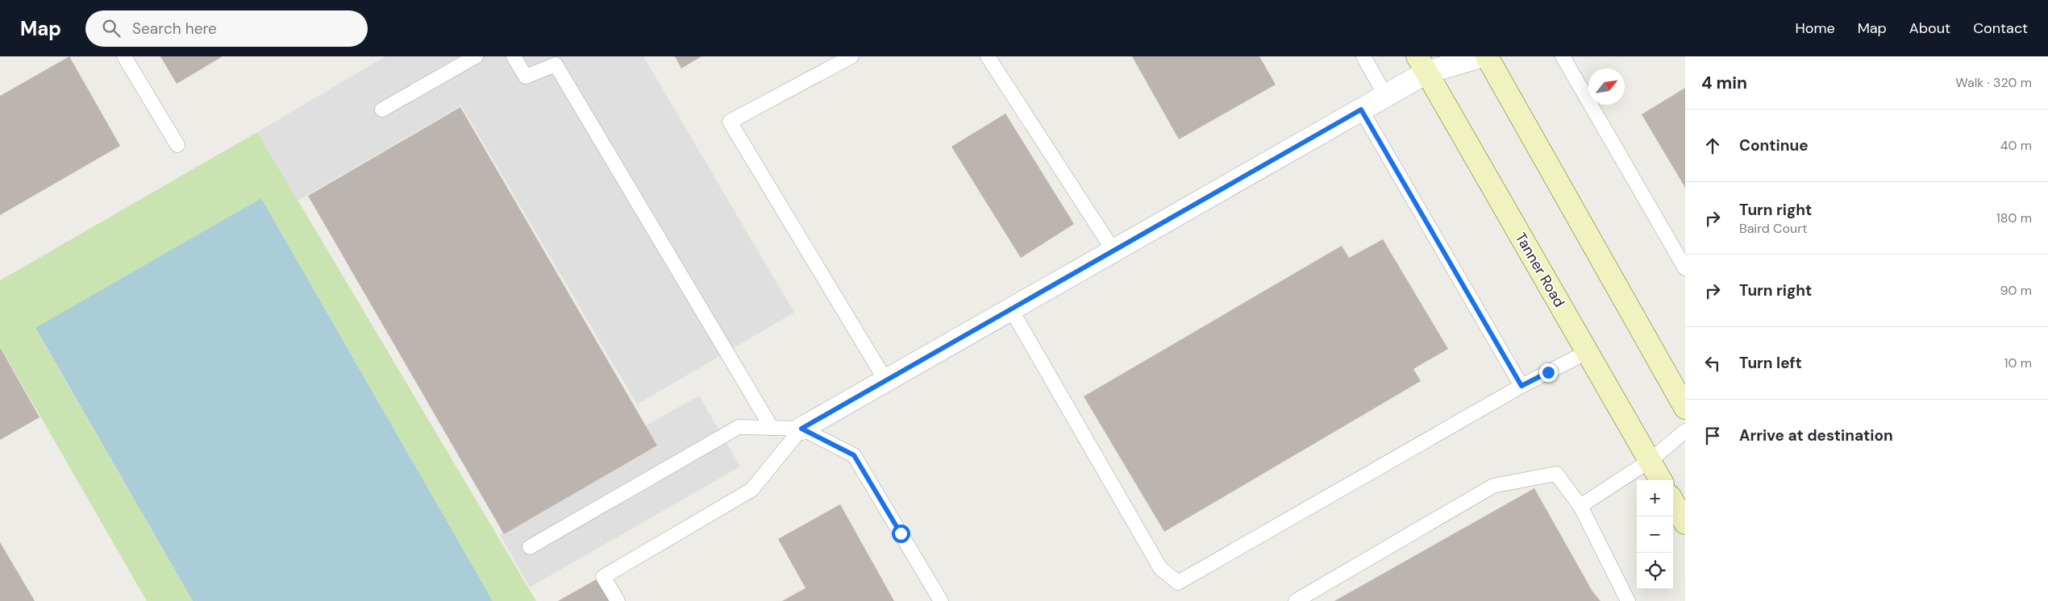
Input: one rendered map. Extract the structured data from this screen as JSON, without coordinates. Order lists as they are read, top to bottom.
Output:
{
  "streets": {
    "main road": ["Tanner Road"]
  },
  "north": "top right",
  "page": {
    "header": "Map",
    "search": "Search here",
    "nav": [
      "Home",
      "Map",
      "About",
      "Contact"
    ],
    "heading": ["4 min", "Walk · 320 m"],
    "list": [
      ["Continue", "40 m"],
      ["Turn right", "Baird Court", "180 m"],
      ["Turn right", "90 m"],
      ["Turn left", "10 m"],
      "Arrive at destination"
    ],
    "map_buttons": ["+", "−"]
  }
}
